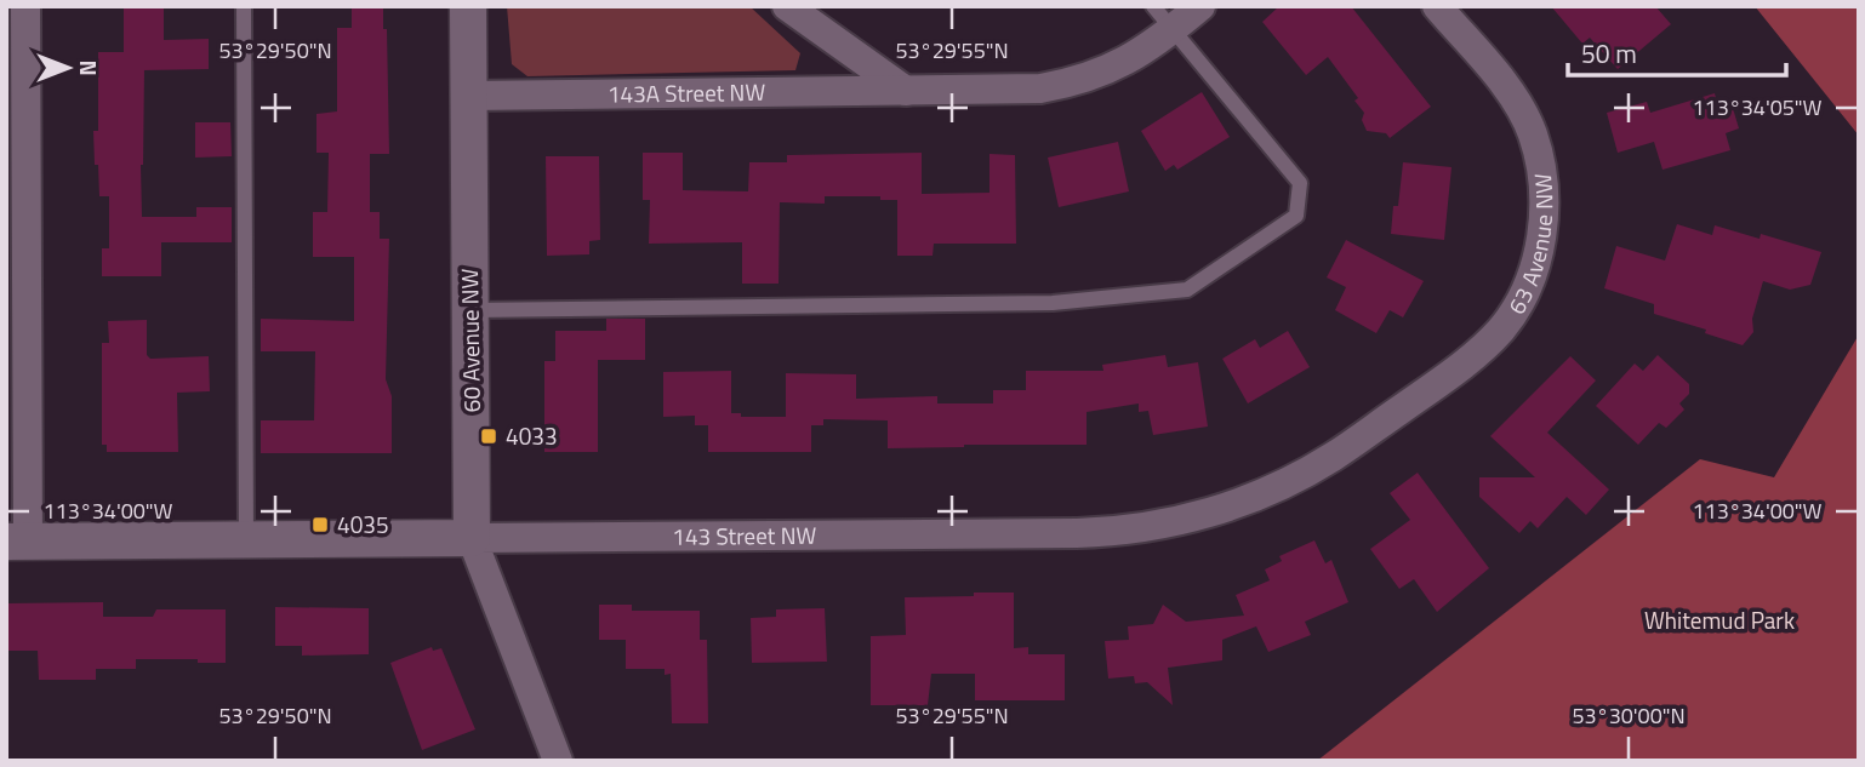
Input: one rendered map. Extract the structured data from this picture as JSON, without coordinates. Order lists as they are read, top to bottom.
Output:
{
  "streets": {
    "street": [
      "143A Street NW",
      "63 Avenue NW",
      "60 Avenue NW",
      "143 Street NW"
    ]
  },
  "crossings": [
    ["143A Street NW", "60 Avenue NW"],
    ["63 Avenue NW", "143 Street NW"],
    ["60 Avenue NW", "143 Street NW"]
  ],
  "parks": ["Whitemud Park"],
  "places": {
    "transit": ["4033", "4035"]
  },
  "scale_bar": "50 m",
  "north": "right",
  "coordinates": [
    "53°29'50\"N",
    "53°29'55\"N",
    "113°34'05\"W",
    "113°34'00\"W",
    "53°30'00\"N"
  ]
}
